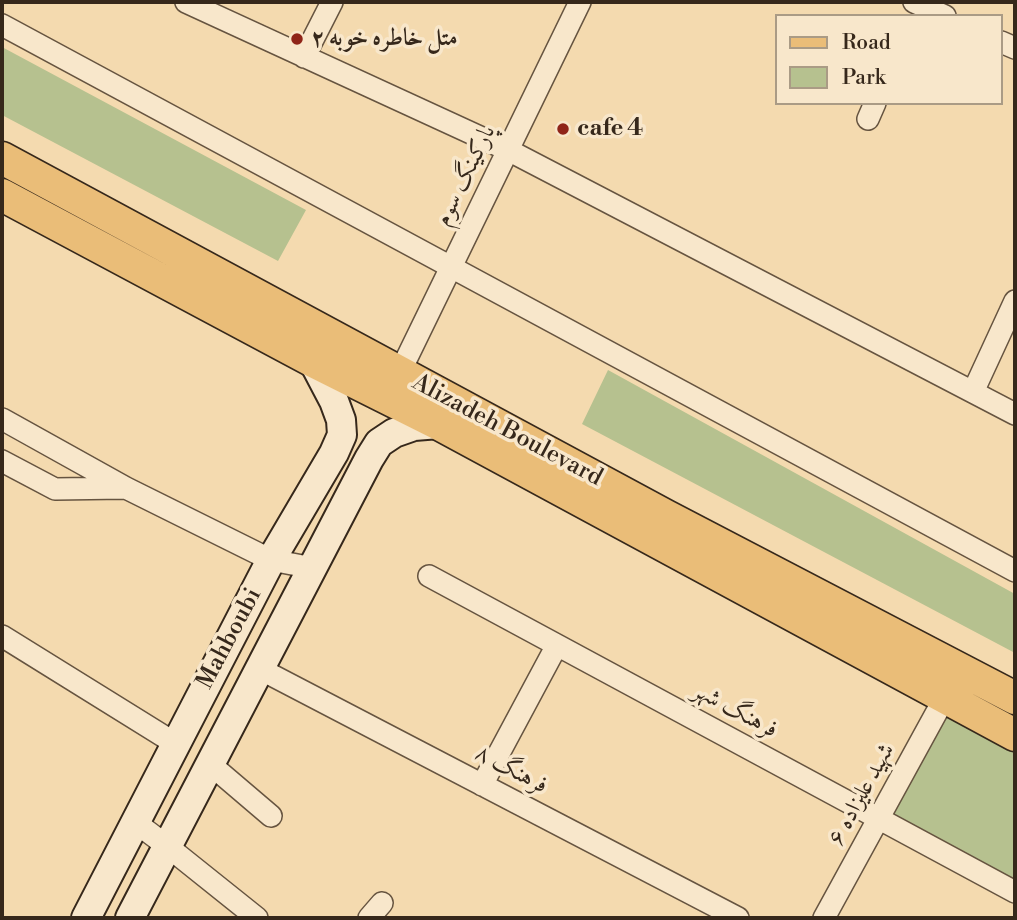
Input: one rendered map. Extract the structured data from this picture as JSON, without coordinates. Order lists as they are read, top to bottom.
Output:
{
  "streets": {
    "main road": ["Alizadeh Boulevard"],
    "street": [
      "پارکینگ سوم",
      "Mahboubi",
      "فرهنگ شهر",
      "فرهنگ ۸",
      "شهید علیزاده ۶"
    ]
  },
  "crossings": [
    ["پارکینگ سوم", "Alizadeh Boulevard"],
    ["Alizadeh Boulevard", "Mahboubi"],
    ["Alizadeh Boulevard", "شهید علیزاده ۶"],
    ["Mahboubi", "فرهنگ ۸"],
    ["فرهنگ شهر", "شهید علیزاده ۶"]
  ],
  "places": ["متل خاطره خوبه ۲", "cafe 4"],
  "legend": ["Road", "Park"]
}
